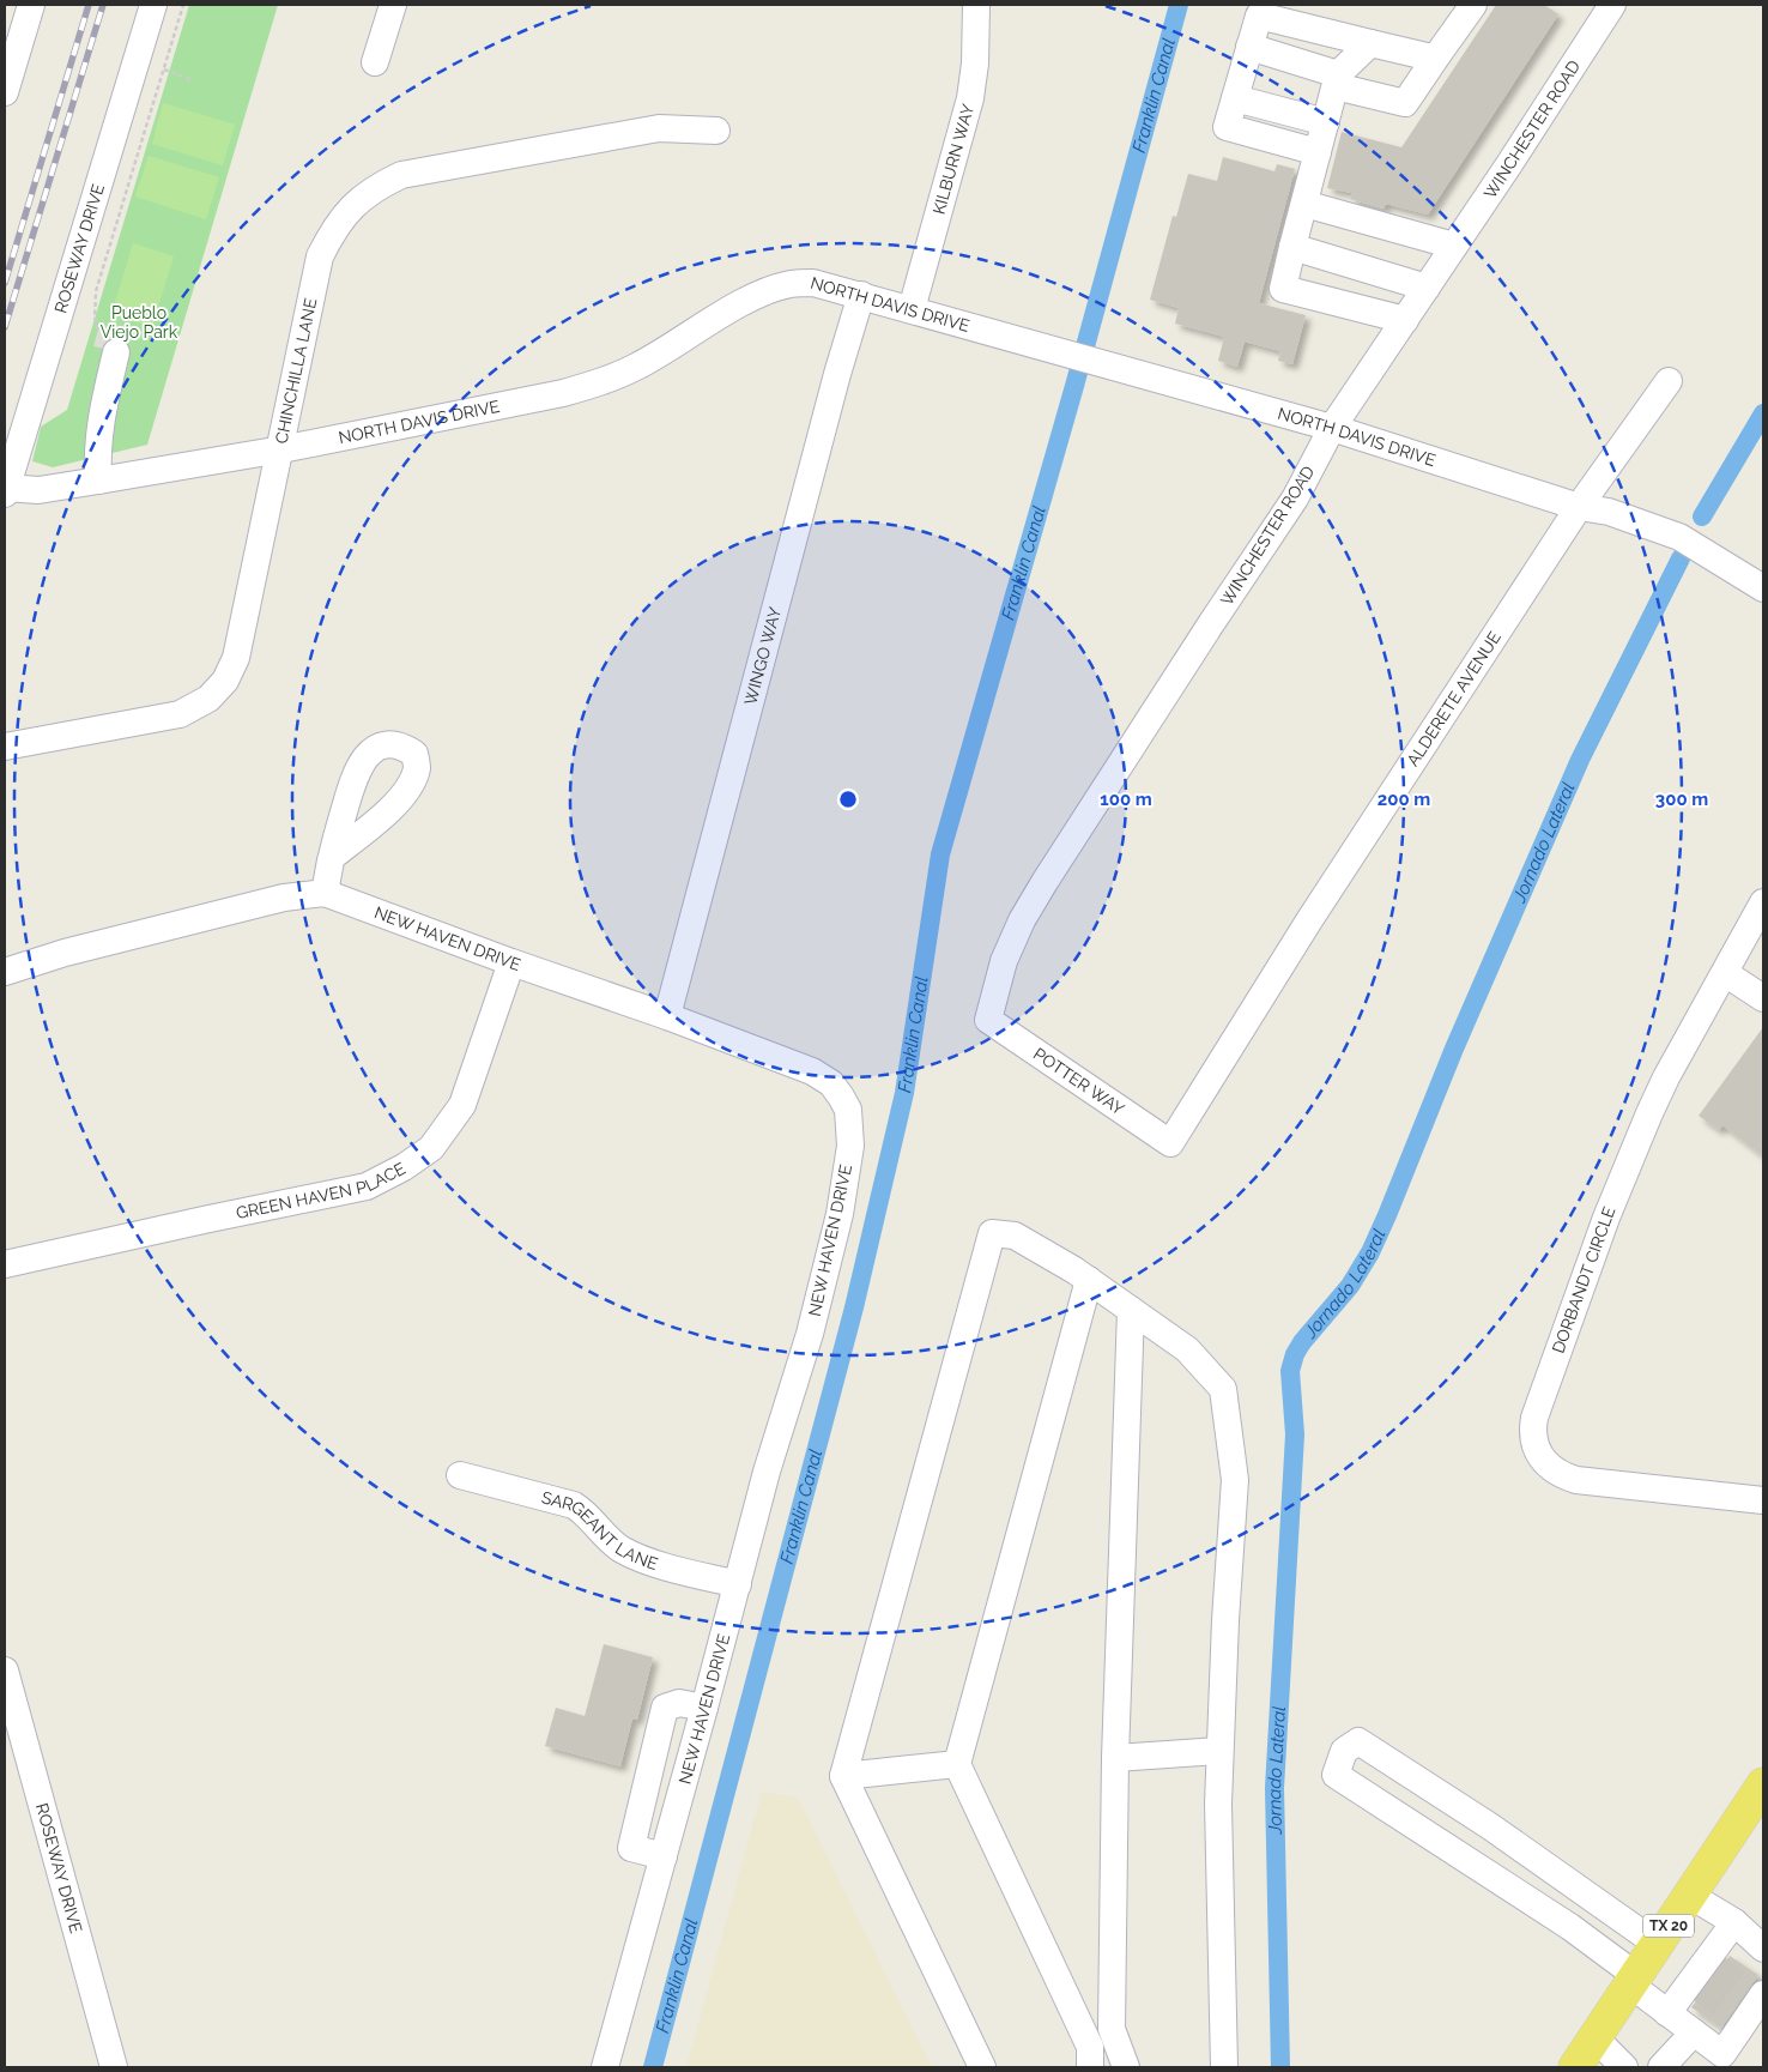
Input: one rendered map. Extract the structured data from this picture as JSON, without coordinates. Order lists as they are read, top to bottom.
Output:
{
  "streets": {
    "main road": ["TX 20"],
    "street": [
      "WINCHESTER ROAD",
      "KILBURN WAY",
      "ROSEWAY DRIVE",
      "NORTH DAVIS DRIVE",
      "CHINCHILLA LANE",
      "WINGO WAY",
      "ALDERETE AVENUE",
      "NEW HAVEN DRIVE",
      "POTTER WAY",
      "GREEN HAVEN PLACE",
      "DORBANDT CIRCLE",
      "SARGEANT LANE"
    ]
  },
  "crossings": [
    ["WINCHESTER ROAD", "NORTH DAVIS DRIVE"],
    ["WINCHESTER ROAD", "POTTER WAY"],
    ["KILBURN WAY", "NORTH DAVIS DRIVE"],
    ["ROSEWAY DRIVE", "NORTH DAVIS DRIVE"],
    ["NORTH DAVIS DRIVE", "CHINCHILLA LANE"],
    ["NORTH DAVIS DRIVE", "WINGO WAY"],
    ["NORTH DAVIS DRIVE", "ALDERETE AVENUE"],
    ["WINGO WAY", "NEW HAVEN DRIVE"],
    ["ALDERETE AVENUE", "POTTER WAY"],
    ["NEW HAVEN DRIVE", "GREEN HAVEN PLACE"],
    ["NEW HAVEN DRIVE", "SARGEANT LANE"]
  ],
  "water": ["Franklin Canal", "Jornado Lateral"],
  "parks": ["Pueblo Viejo Park"],
  "rings": ["100 m", "200 m", "300 m"]
}
